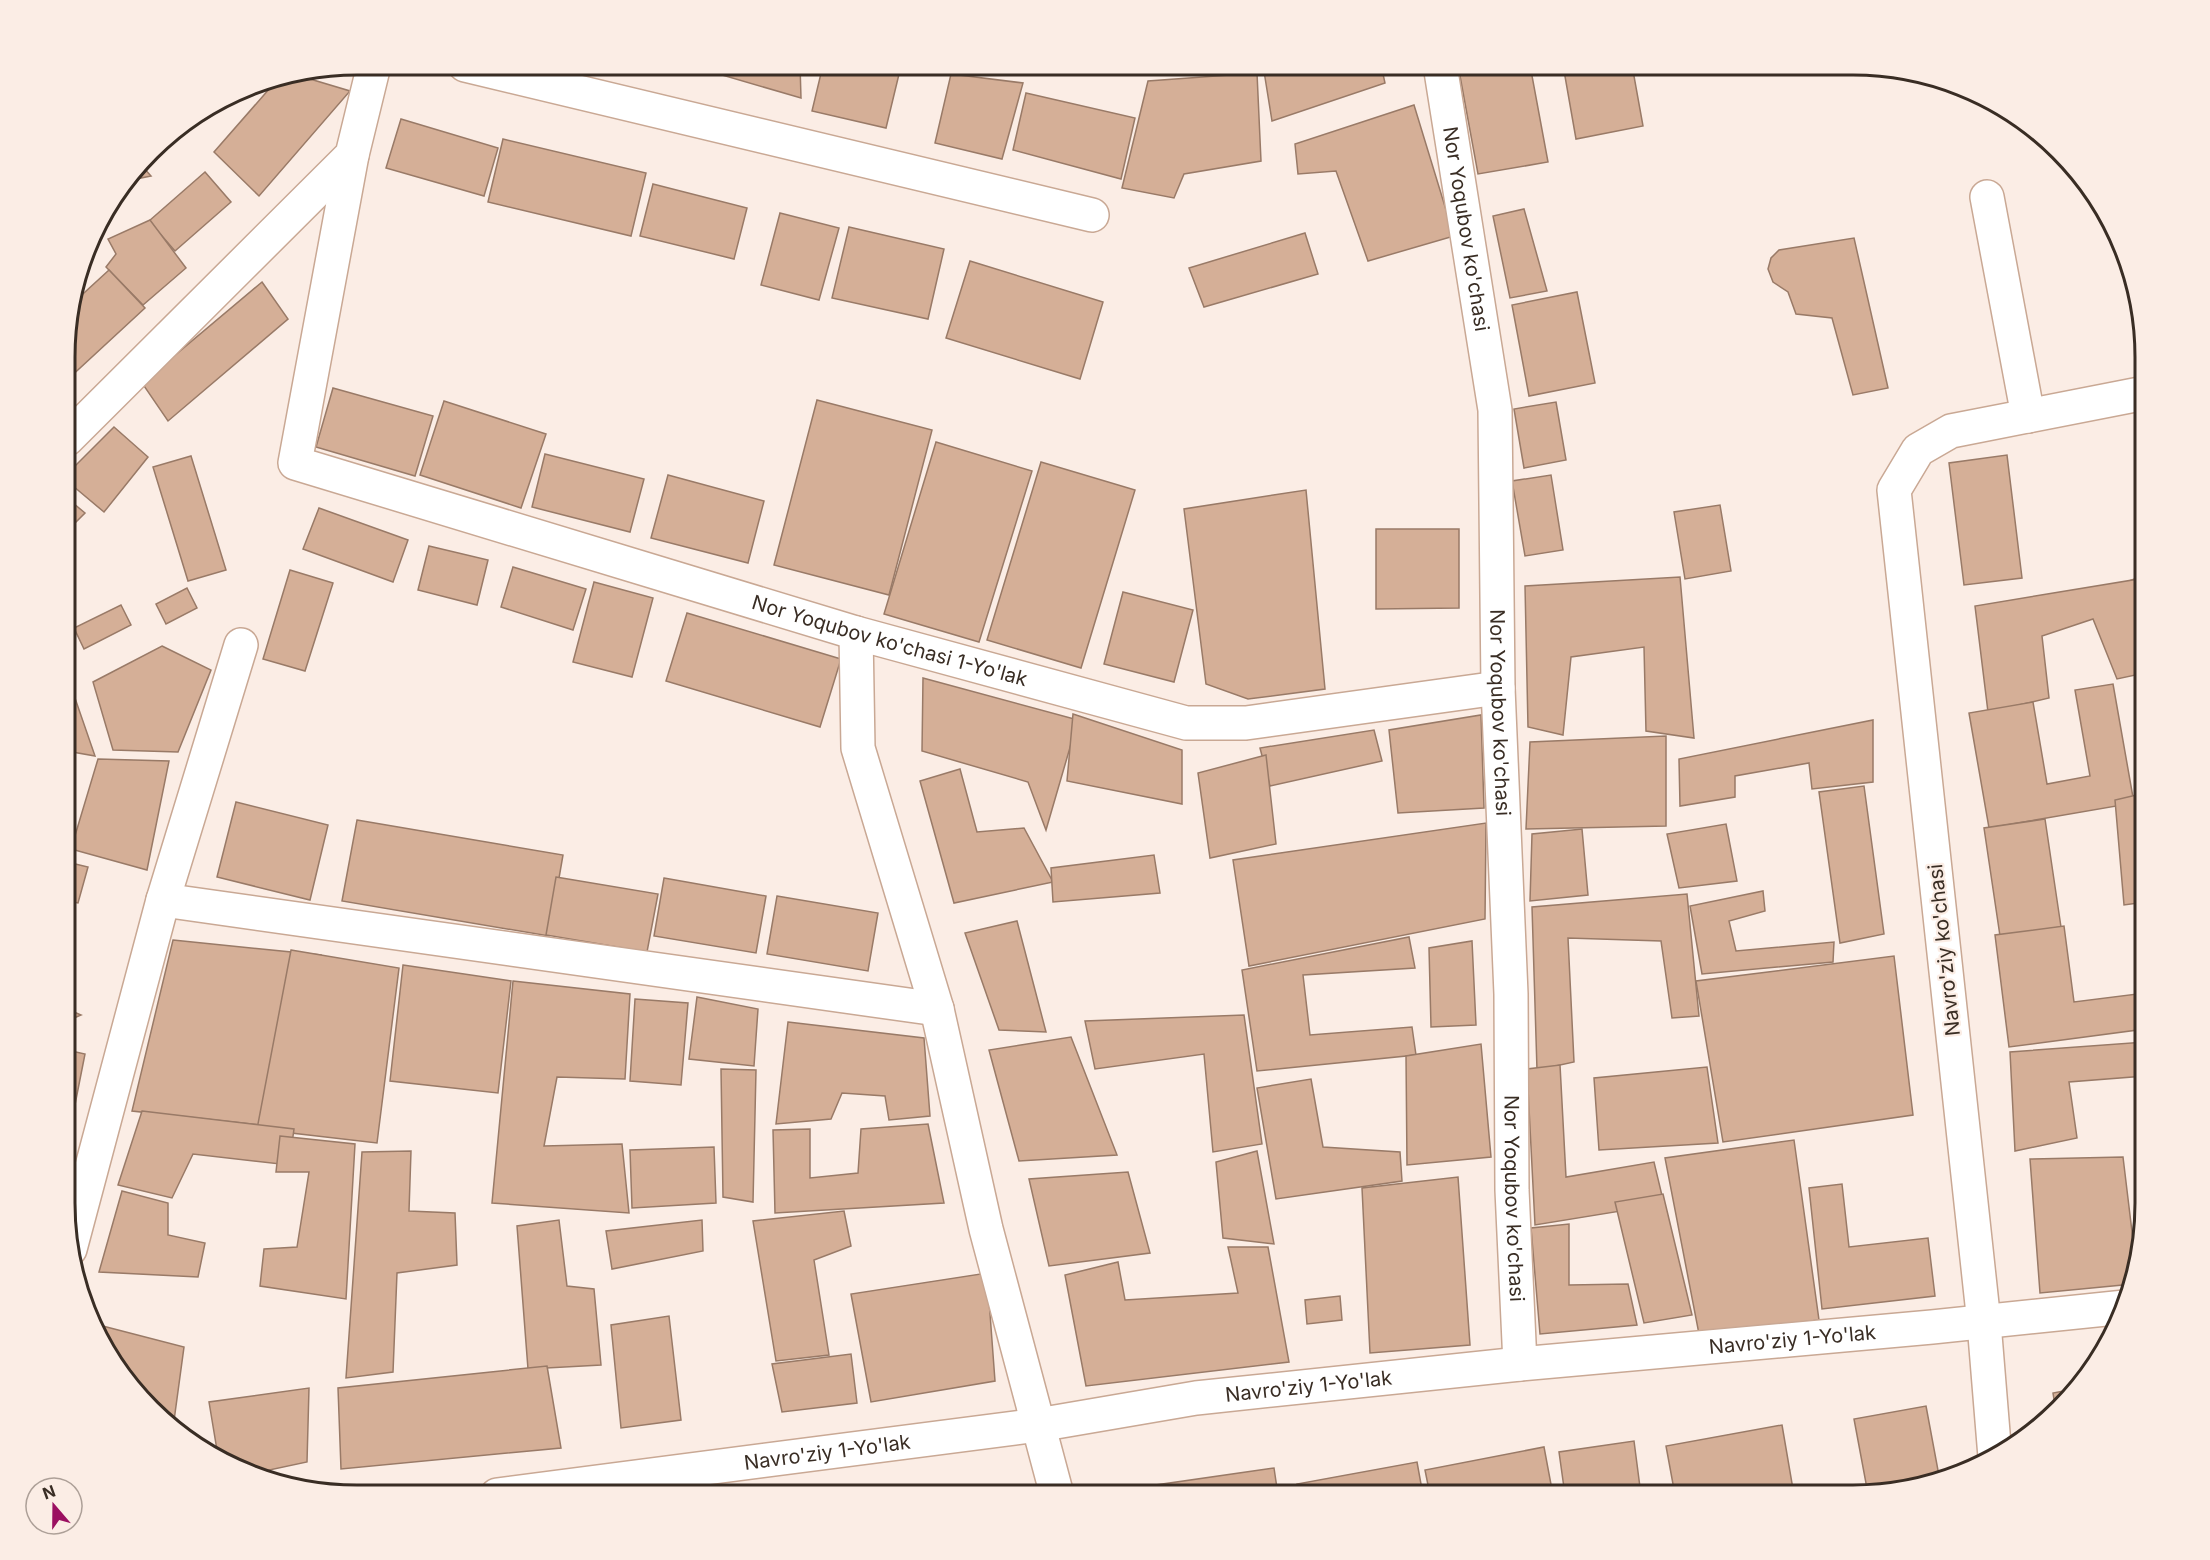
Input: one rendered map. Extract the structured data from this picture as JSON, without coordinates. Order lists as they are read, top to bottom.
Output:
{
  "streets": {
    "street": [
      "Nor Yoqubov ko'chasi",
      "Nor Yoqubov ko'chasi 1-Yo'lak",
      "Navro'ziy ko'chasi",
      "Navro'ziy 1-Yo'lak"
    ]
  },
  "crossings": [
    ["Nor Yoqubov ko'chasi", "Nor Yoqubov ko'chasi 1-Yo'lak"],
    ["Nor Yoqubov ko'chasi", "Navro'ziy 1-Yo'lak"],
    ["Navro'ziy ko'chasi", "Navro'ziy 1-Yo'lak"]
  ],
  "north": "top"
}
